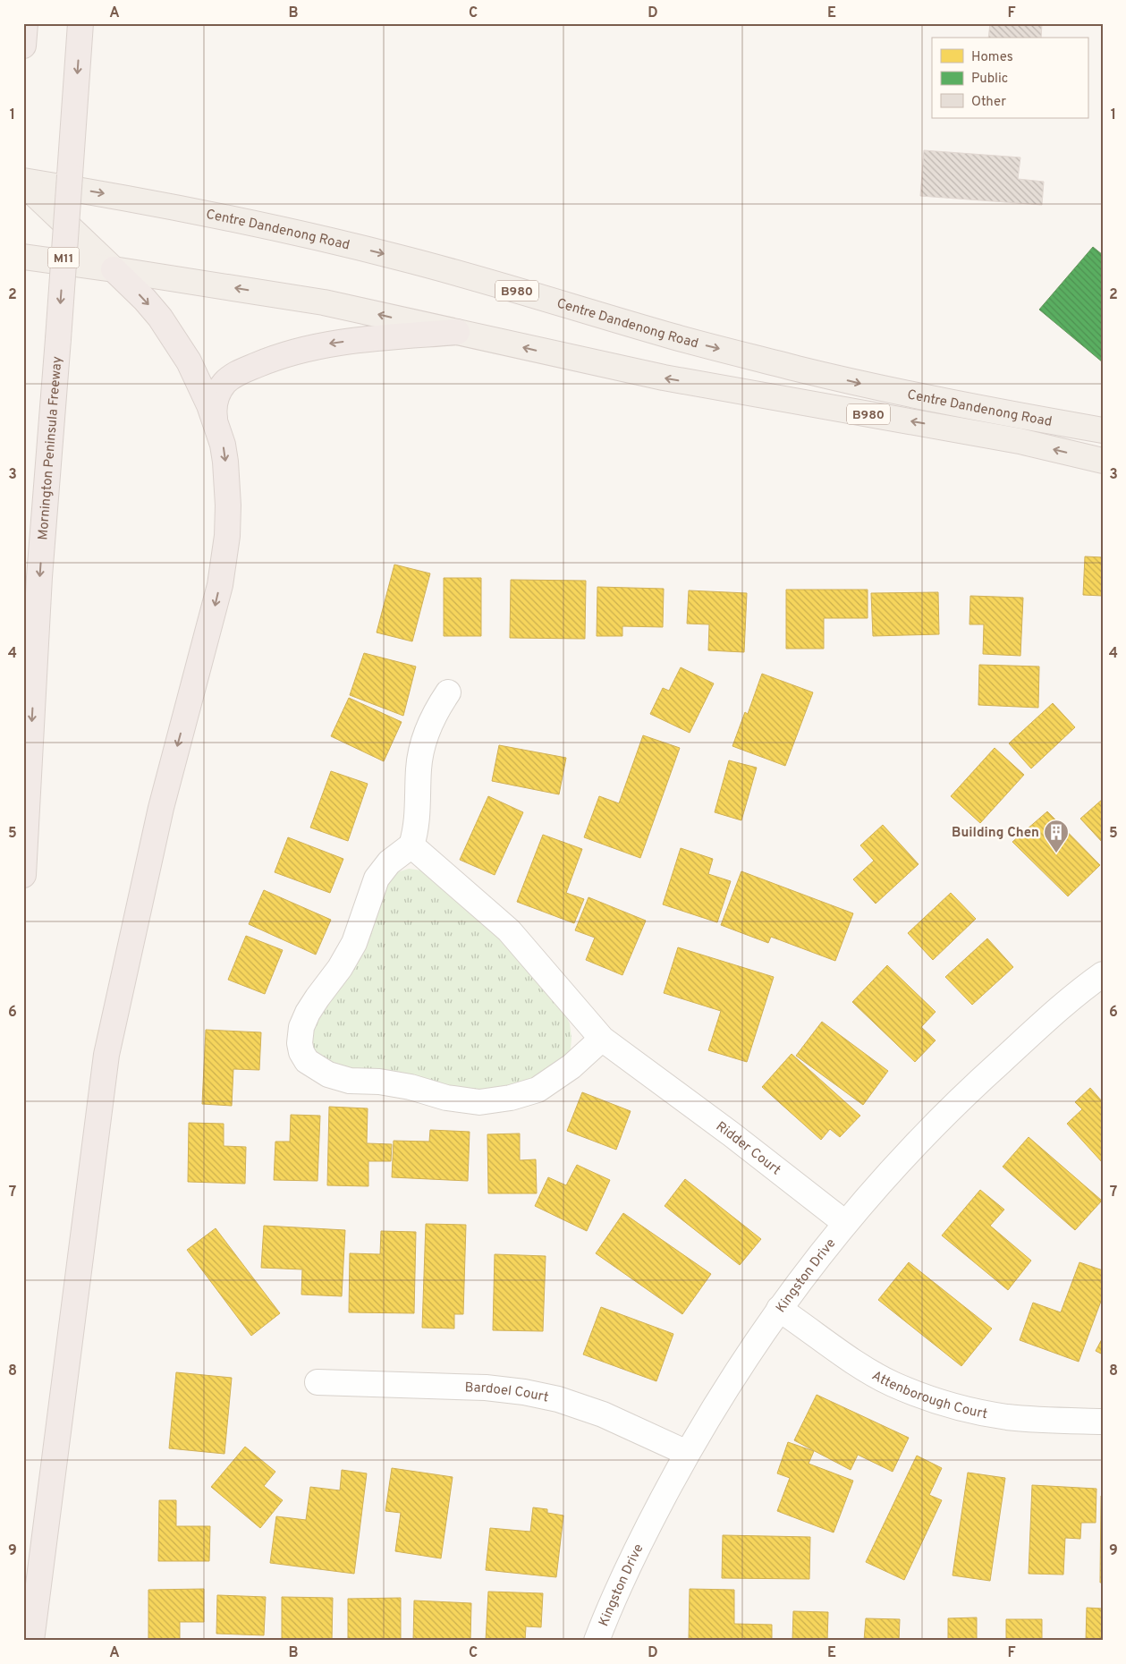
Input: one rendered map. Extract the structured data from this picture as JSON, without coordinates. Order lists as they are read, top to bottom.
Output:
{
  "streets": {
    "highway": ["M11", "Mornington Peninsula Freeway"],
    "main road": ["Centre Dandenong Road", "B980"],
    "street": [
      "Ridder Court",
      "Kingston Drive",
      "Attenborough Court",
      "Bardoel Court"
    ]
  },
  "crossings": [
    ["Ridder Court", "Kingston Drive"],
    ["Kingston Drive", "Attenborough Court"],
    ["Kingston Drive", "Bardoel Court"]
  ],
  "places": {
    "building": ["Building Chen"]
  },
  "legend": ["Homes", "Public", "Other"],
  "grid": {
    "columns": [
      "A",
      "B",
      "C",
      "D",
      "E",
      "F"
    ],
    "rows": [
      "1",
      "2",
      "3",
      "4",
      "5",
      "6",
      "7",
      "8",
      "9"
    ]
  }
}
